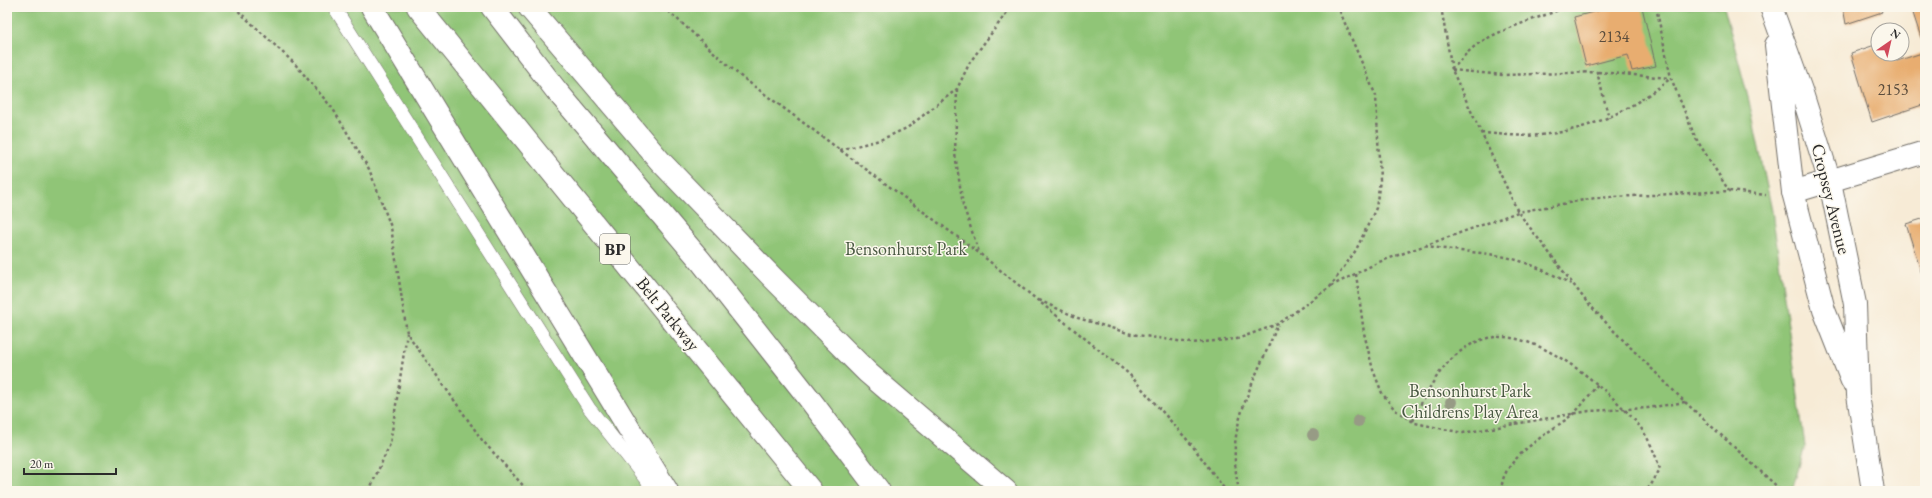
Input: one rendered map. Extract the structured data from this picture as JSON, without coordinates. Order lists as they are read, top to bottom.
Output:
{
  "streets": {
    "main road": ["Cropsey Avenue", "BP", "Belt Parkway"]
  },
  "parks": ["Bensonhurst Park", "Bensonhurst Park Childrens Play Area"],
  "house_numbers": ["2134", "2153"],
  "scale_bar": "20 m",
  "north": "top right"
}
